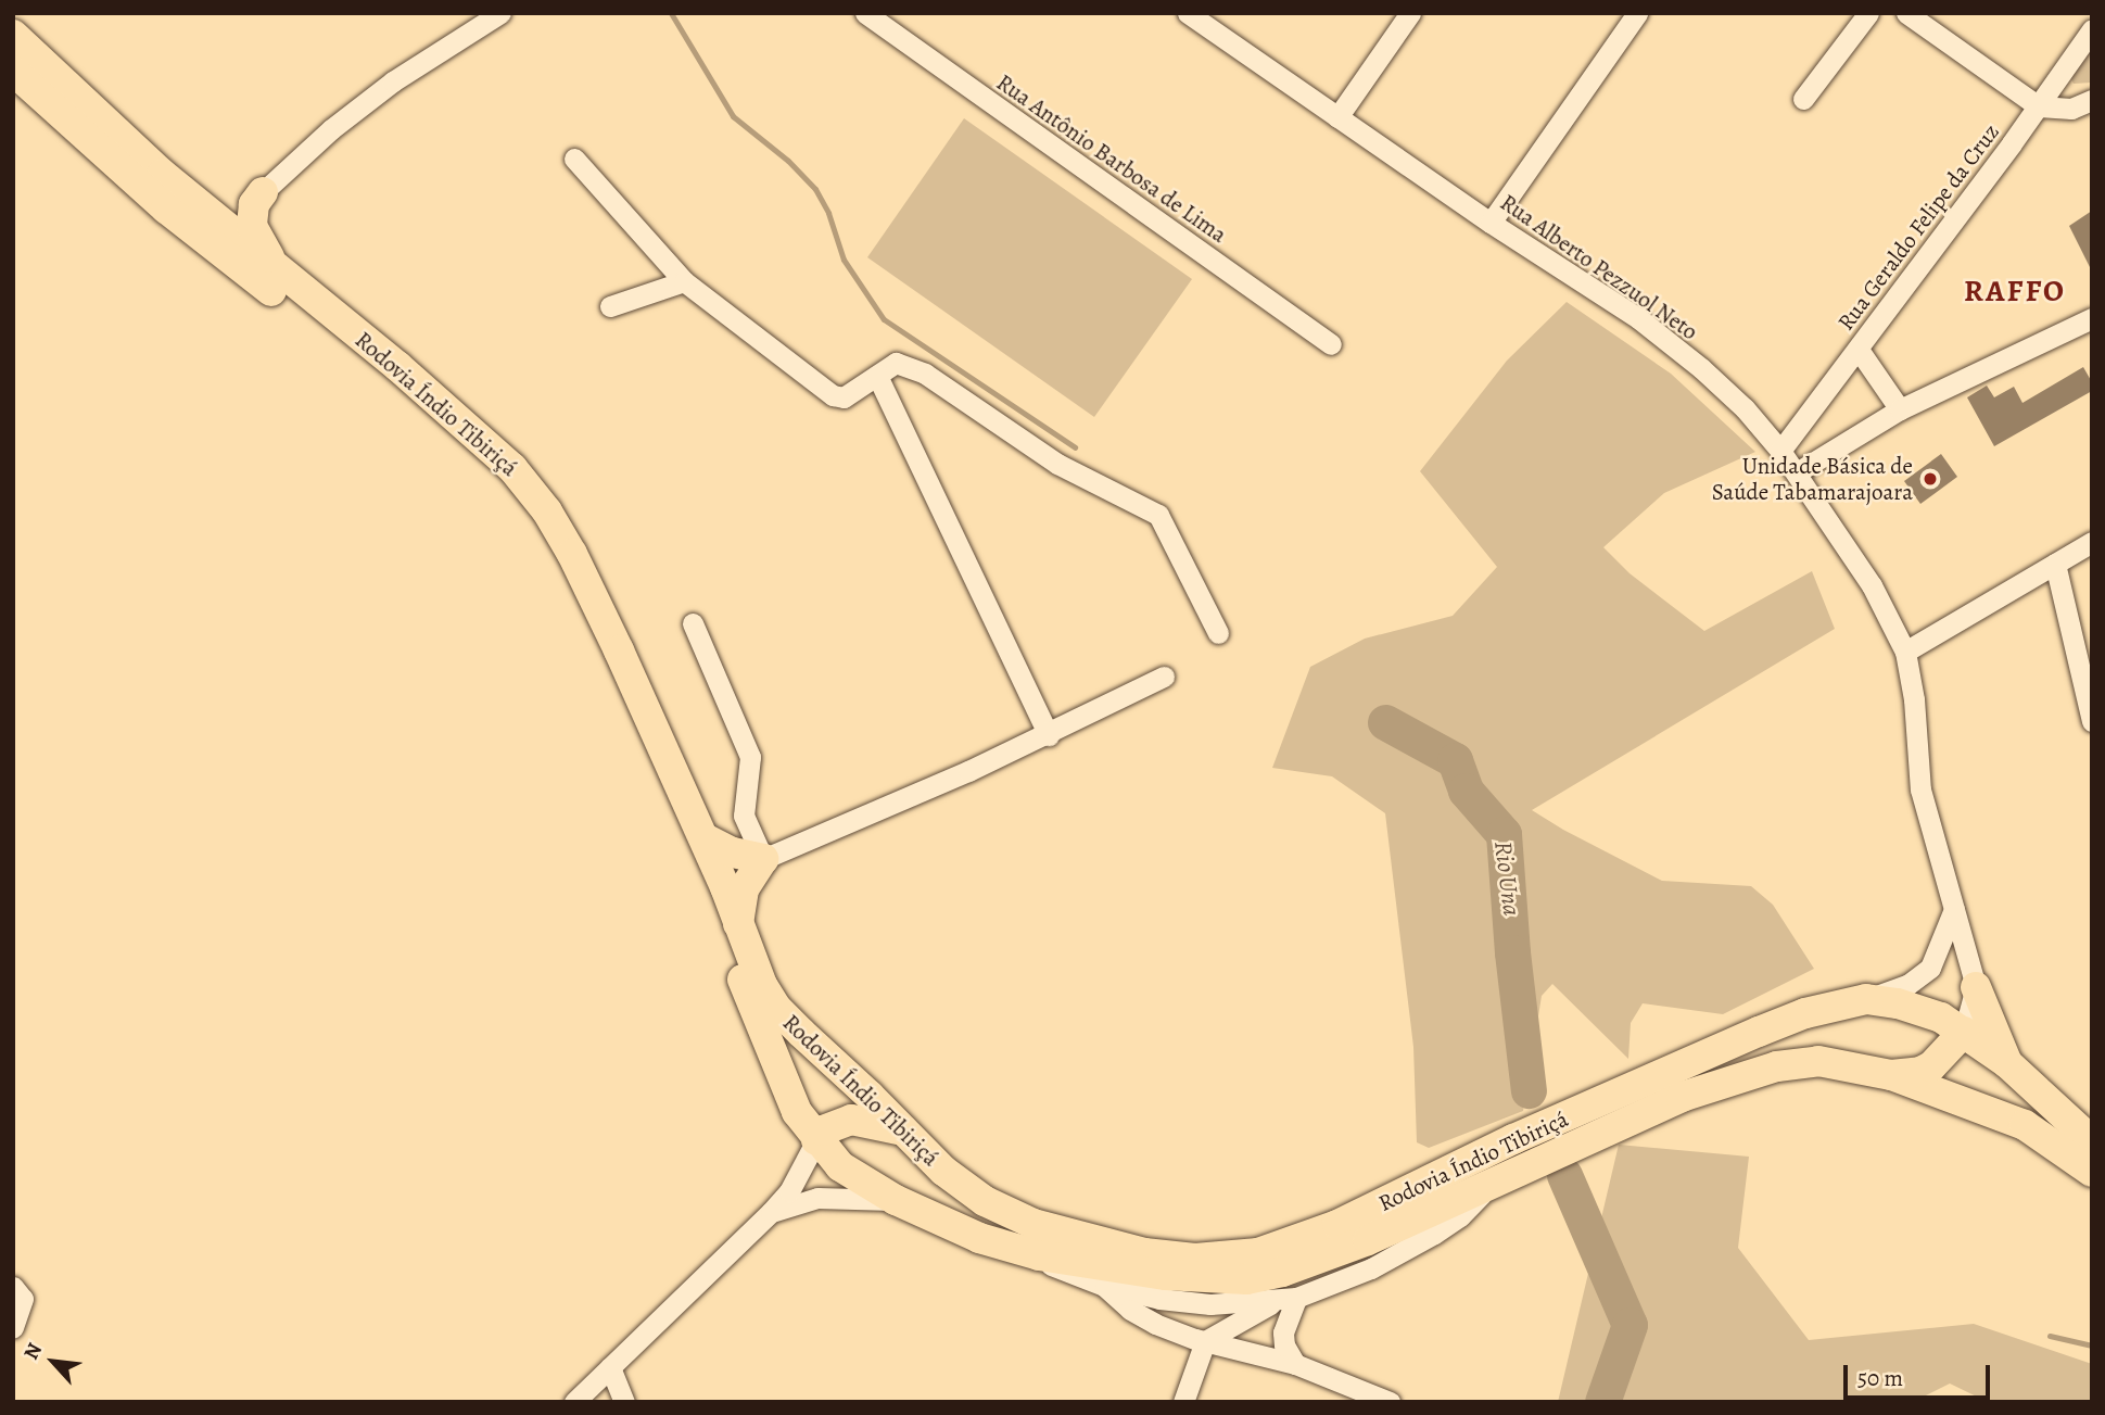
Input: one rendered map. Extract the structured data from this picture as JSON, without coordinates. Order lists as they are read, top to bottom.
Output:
{
  "streets": {
    "highway": ["Rodovia Índio Tibiriçá"],
    "street": ["Rua Antônio Barbosa de Lima", "Rua Geraldo Felipe da Cruz", "Rua Alberto Pezzuol Neto"]
  },
  "crossings": [
    ["Rua Geraldo Felipe da Cruz", "Rua Alberto Pezzuol Neto"],
    ["Rua Alberto Pezzuol Neto", "Rodovia Índio Tibiriçá"]
  ],
  "districts": ["RAFFO"],
  "water": ["Rio Una"],
  "places": ["Unidade Básica de Saúde Tabamarajoara"],
  "scale_bar": "50 m",
  "north": "top left"
}
